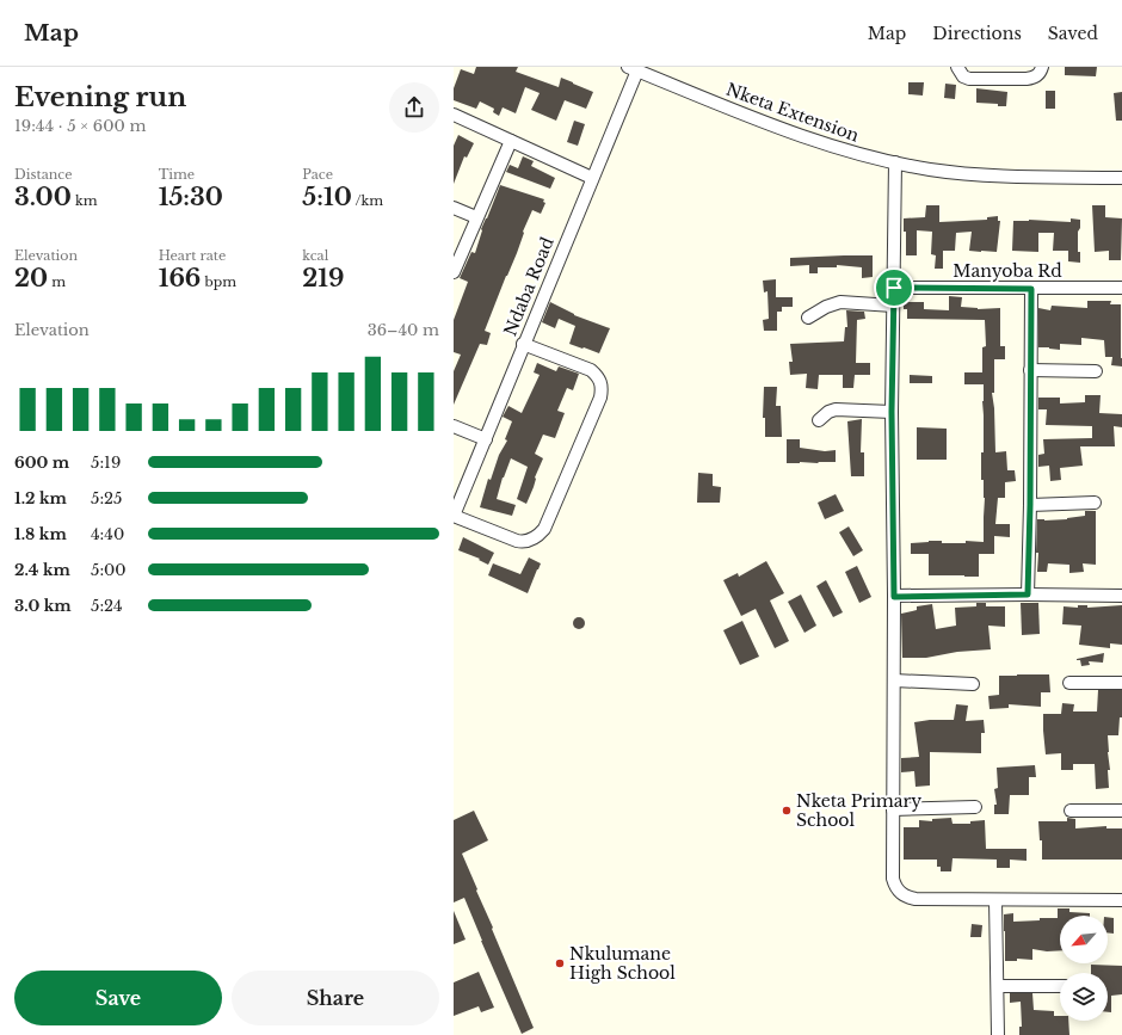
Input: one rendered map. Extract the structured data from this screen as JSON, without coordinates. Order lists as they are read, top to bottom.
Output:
{
  "streets": {
    "street": ["Nketa Extension", "Manyoba Rd", "Ndaba Road"]
  },
  "crossings": [
    ["Nketa Extension", "Ndaba Road"]
  ],
  "places": ["Nketa Primary School", "Nkulumane High School"],
  "north": "bottom left",
  "page": {
    "header": "Map",
    "nav": ["Map", "Directions", "Saved"],
    "heading": ["Evening run", "19:44 · 5 × 600 m"],
    "stats": [
      ["Distance", "3.00 km"],
      ["Time", "15:30"],
      ["Pace", "5:10 /km"],
      ["Elevation", "20 m"],
      ["Heart rate", "166 bpm"],
      ["kcal", "219"]
    ],
    "chart": ["Elevation", "36–40 m"],
    "list": [
      {
        "name": "600 m",
        "note": "5:19"
      },
      {
        "name": "1.2 km",
        "note": "5:25"
      },
      {
        "name": "1.8 km",
        "note": "4:40"
      },
      {
        "name": "2.4 km",
        "note": "5:00"
      },
      {
        "name": "3.0 km",
        "note": "5:24"
      }
    ],
    "buttons": ["Save", "Share"]
  }
}
